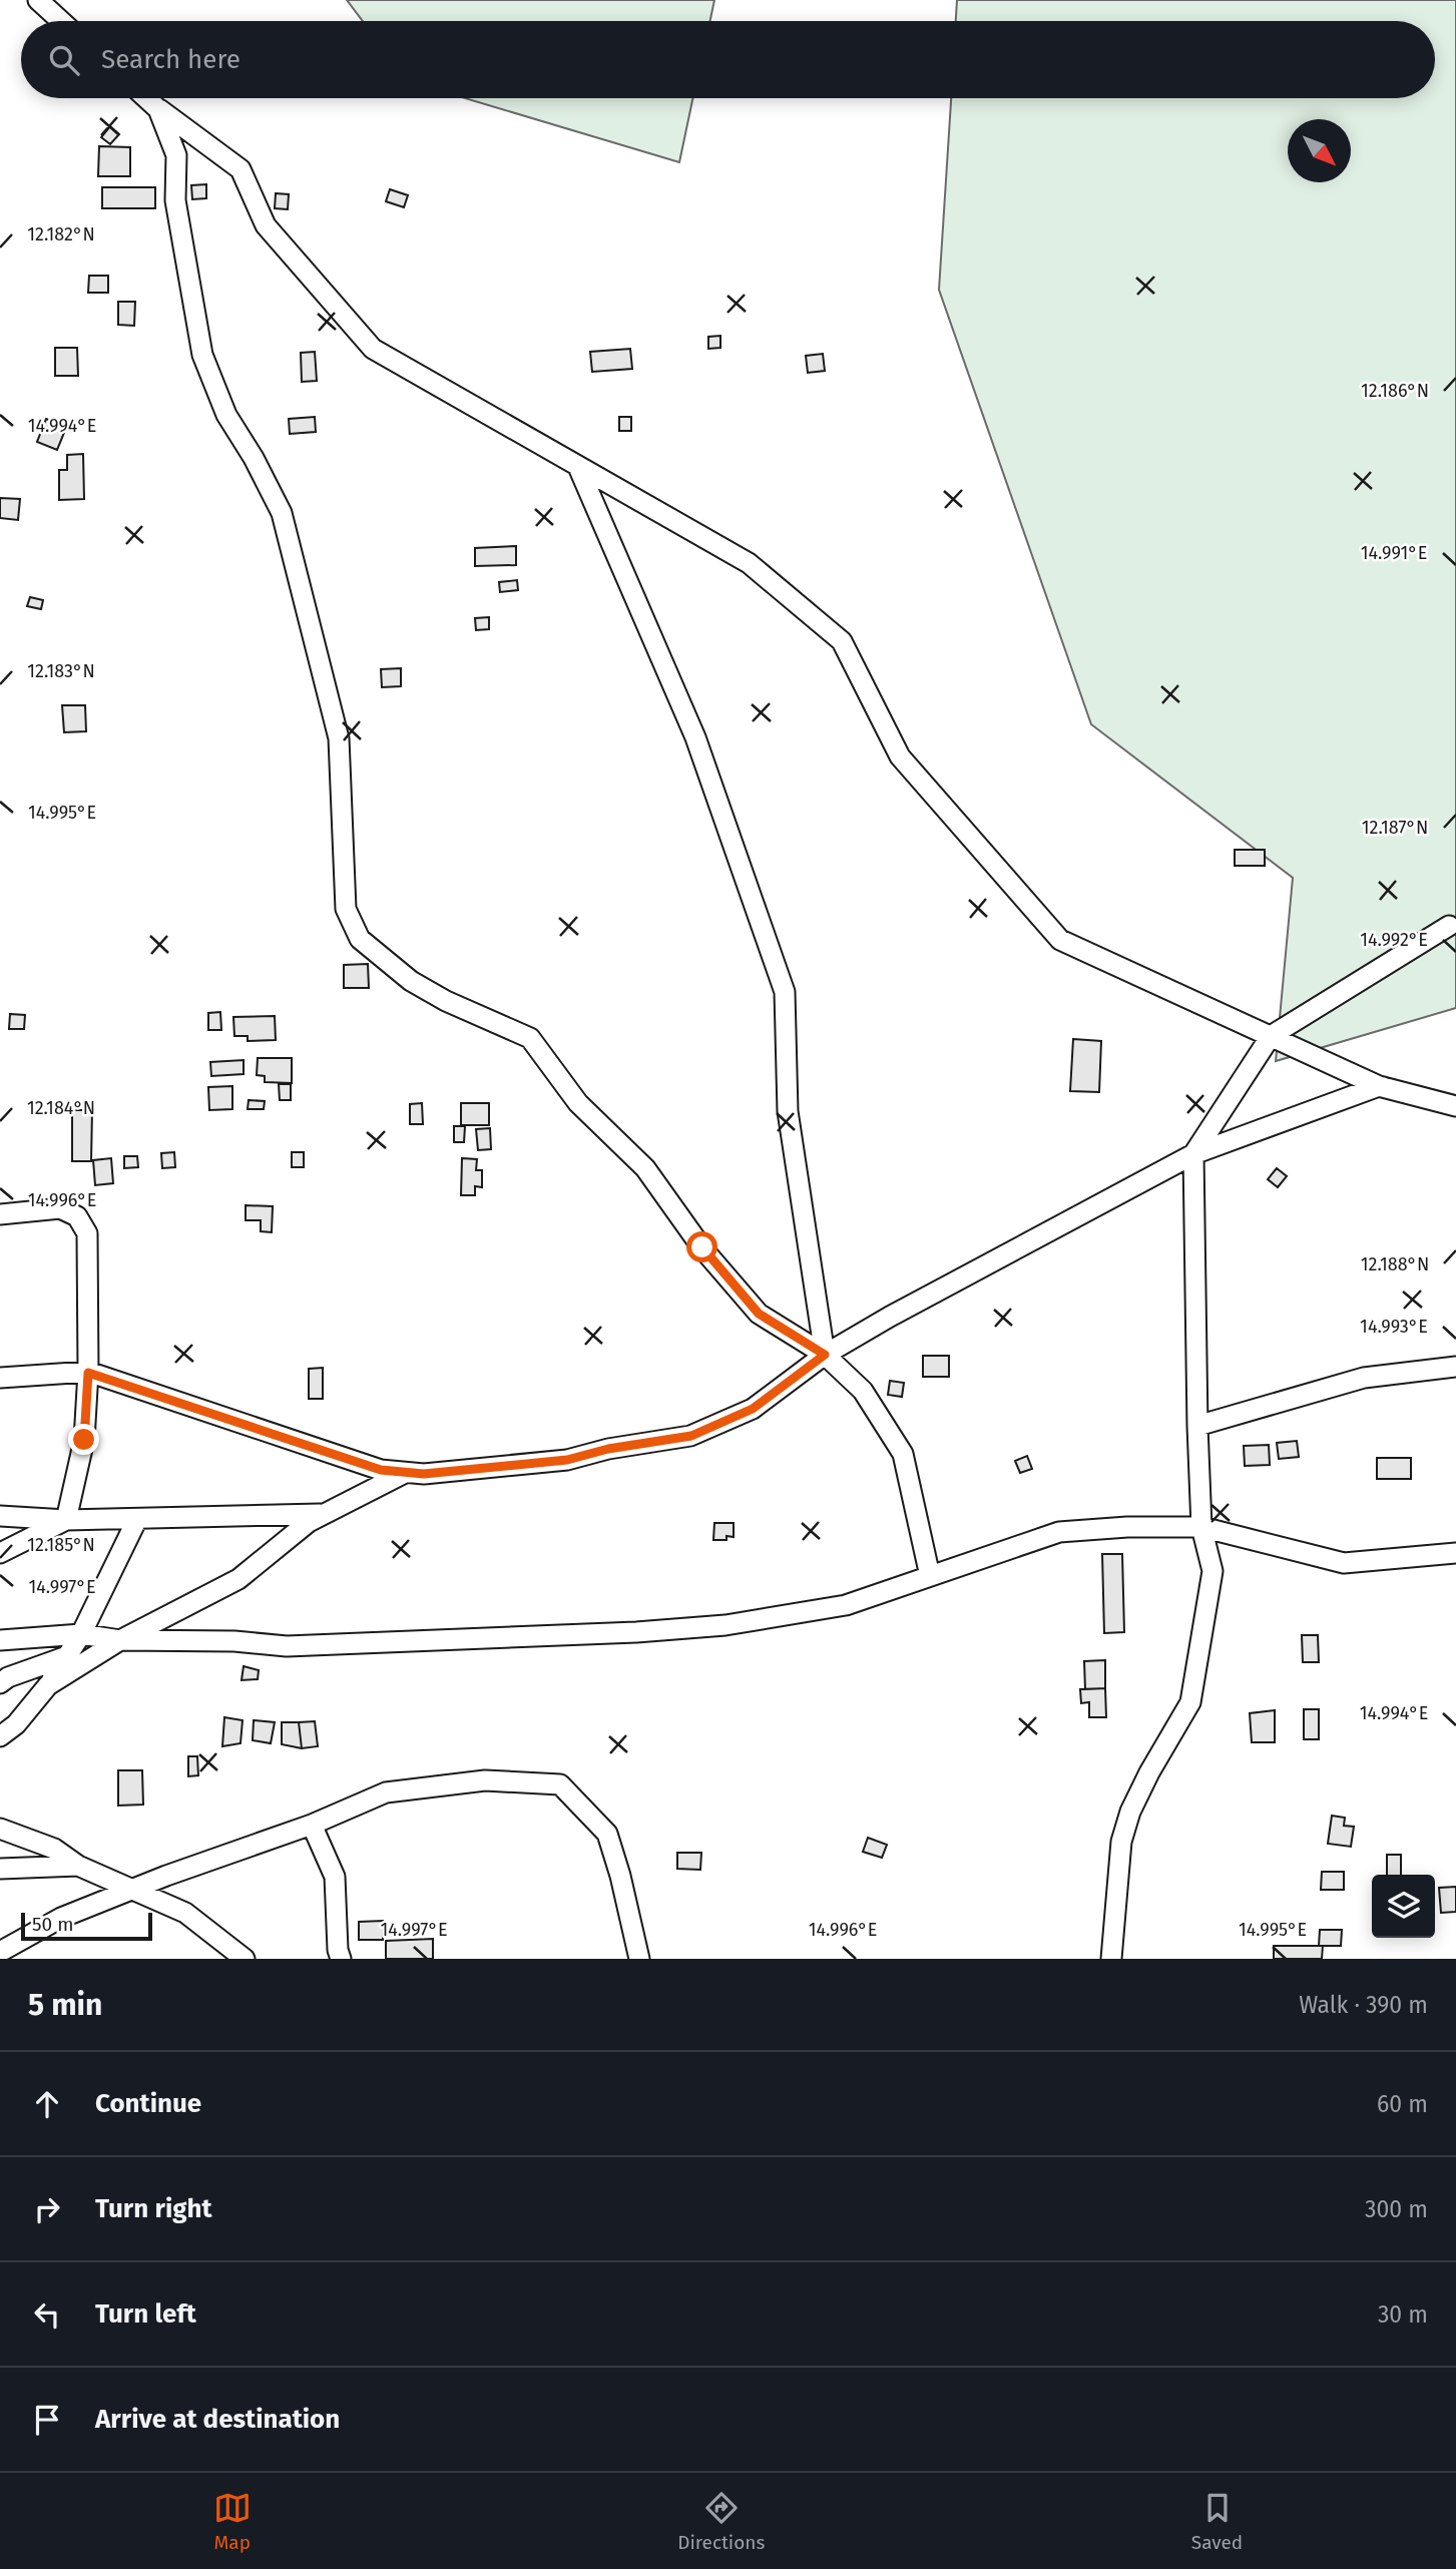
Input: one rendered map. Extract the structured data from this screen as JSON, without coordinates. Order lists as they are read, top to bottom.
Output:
{
  "scale_bar": "50 m",
  "north": "bottom right",
  "page": {
    "search": "Search here",
    "scale": "50 m",
    "heading": ["5 min", "Walk · 390 m"],
    "list": [
      ["Continue", "60 m"],
      ["Turn right", "300 m"],
      ["Turn left", "30 m"],
      "Arrive at destination"
    ],
    "nav": ["Map", "Directions", "Saved"]
  },
  "coordinates": [
    "12.182°N",
    "12.186°N",
    "14.994°E",
    "14.991°E",
    "12.183°N",
    "14.995°E",
    "12.187°N",
    "14.992°E",
    "12.184°N",
    "14.996°E",
    "12.188°N",
    "14.993°E",
    "12.185°N",
    "14.997°E"
  ]
}
